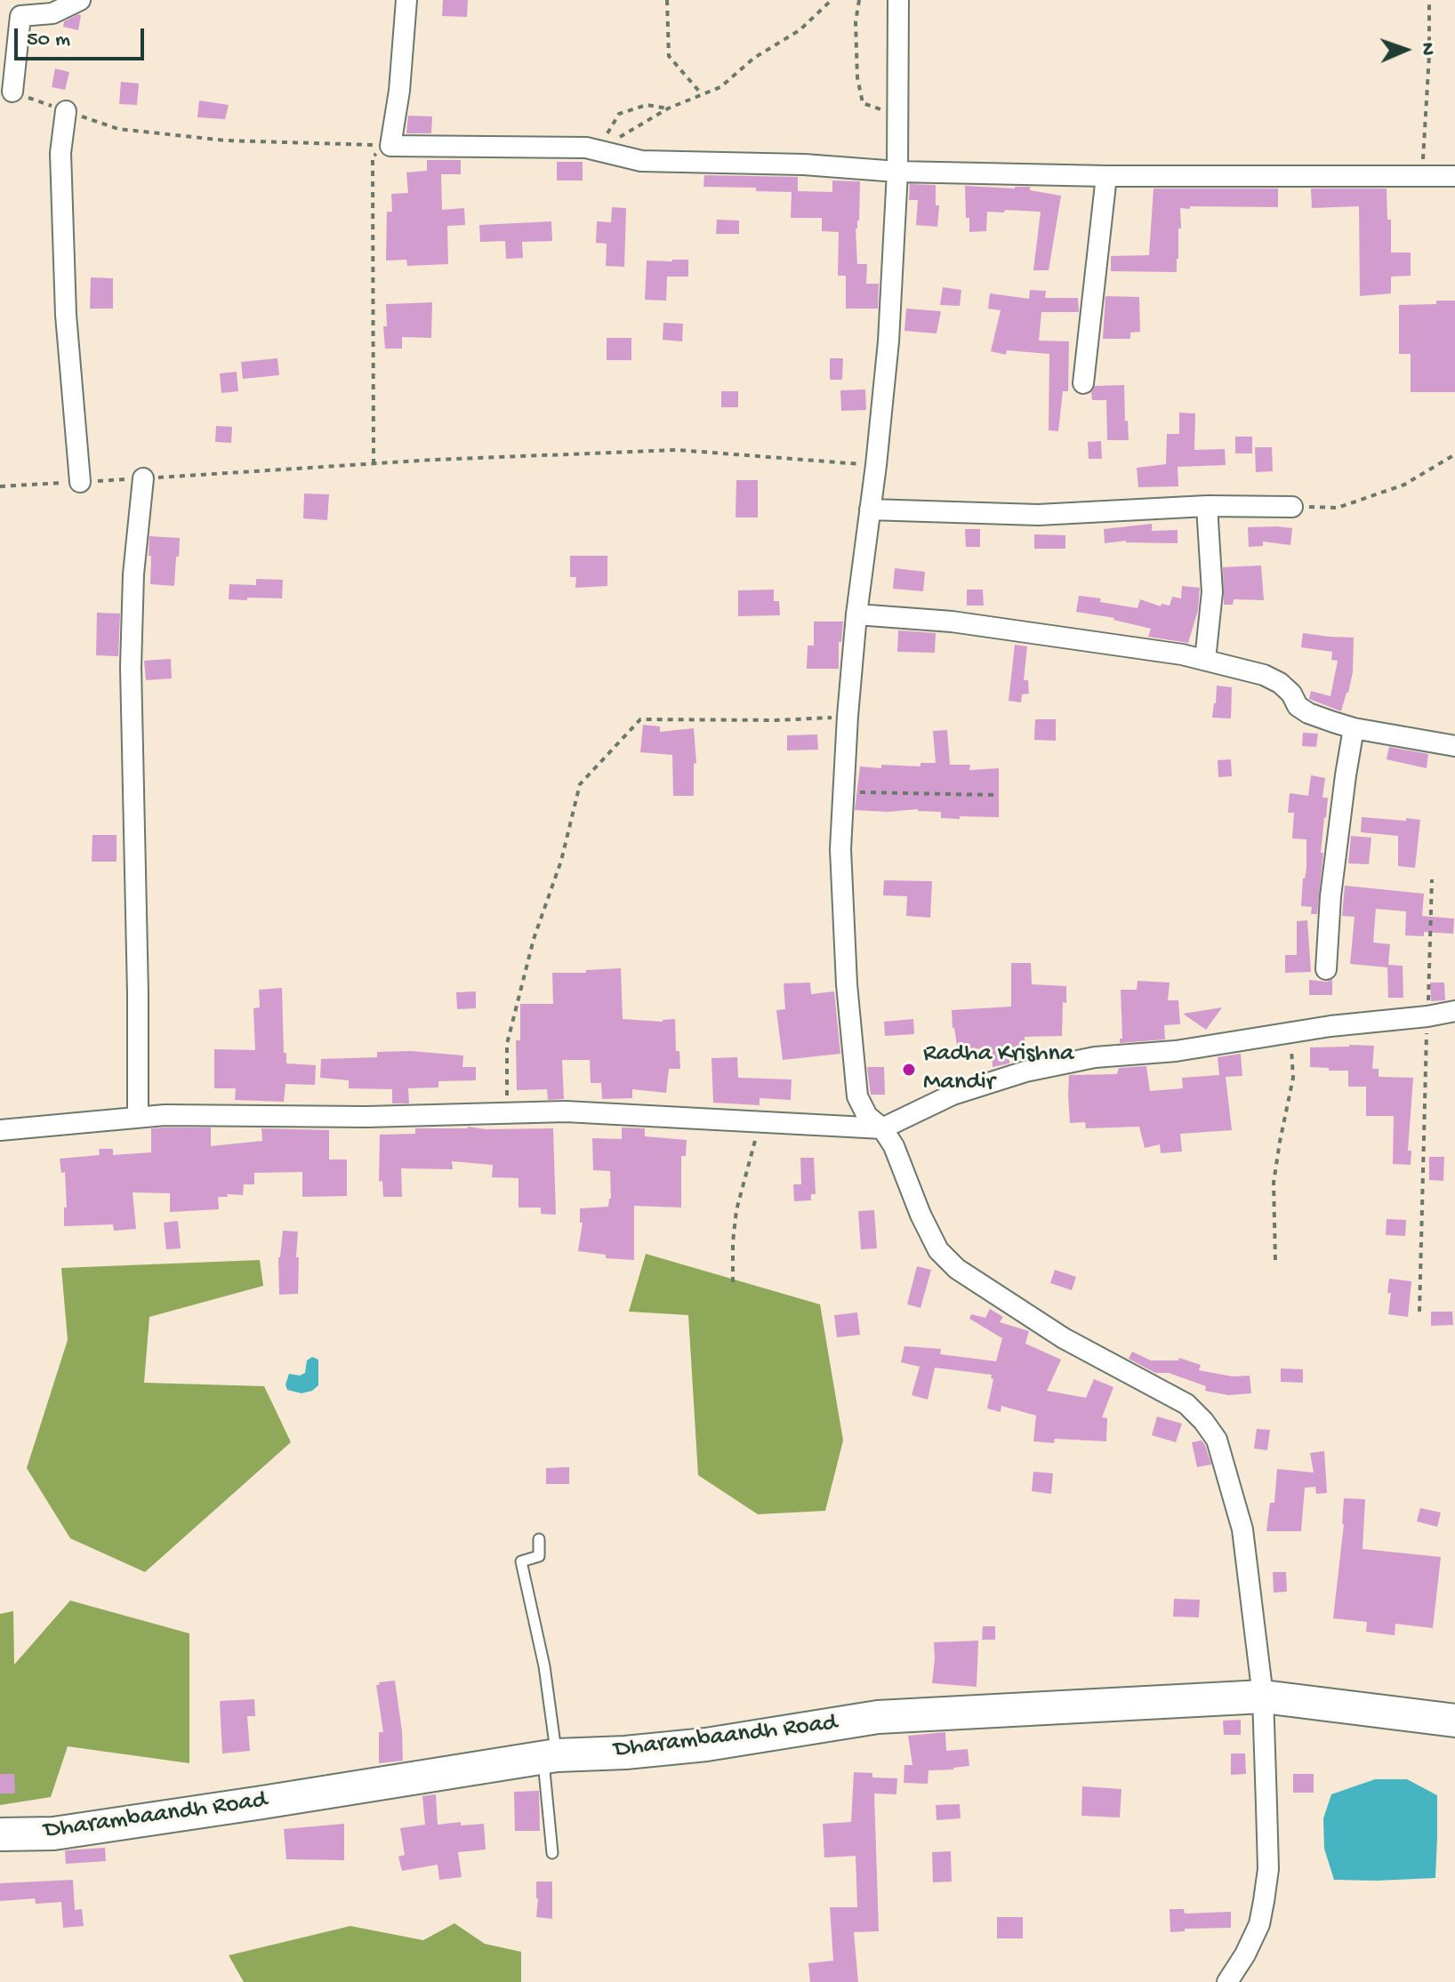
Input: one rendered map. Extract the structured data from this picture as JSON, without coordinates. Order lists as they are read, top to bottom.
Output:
{
  "streets": {
    "main road": ["Dharambaandh Road"]
  },
  "places": ["Radha Krishna Mandir"],
  "scale_bar": "50 m",
  "north": "right"
}
